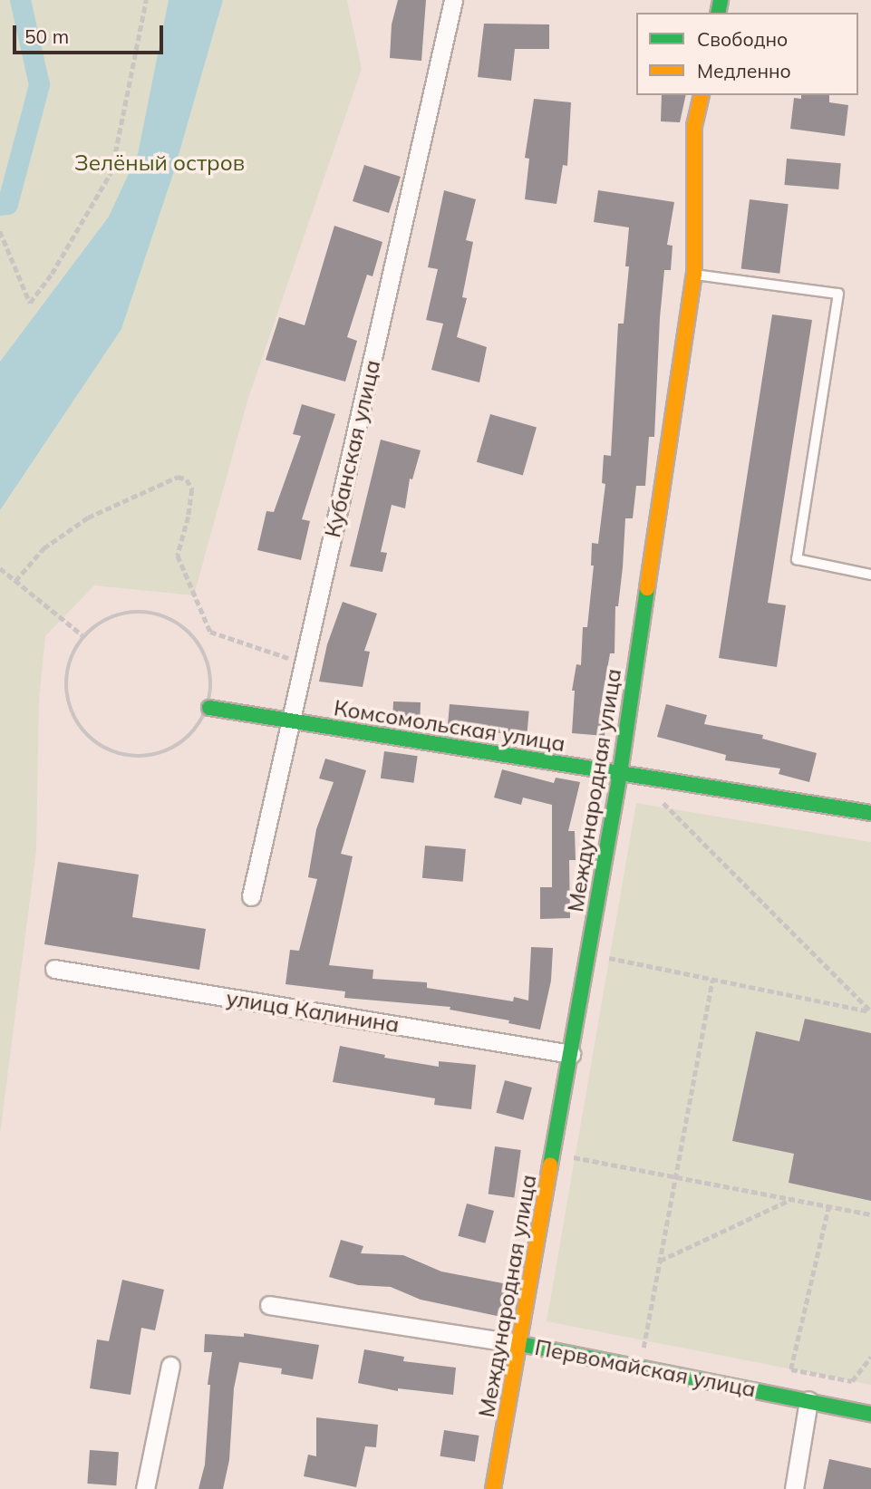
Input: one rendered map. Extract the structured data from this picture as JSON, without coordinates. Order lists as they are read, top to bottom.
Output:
{
  "streets": {
    "main road": ["Комсомольская улица", "Международная улица", "Первомайская улица"],
    "street": ["Кубанская улица", "улица Калинина"]
  },
  "crossings": [
    ["Кубанская улица", "Комсомольская улица"],
    ["Комсомольская улица", "Международная улица"],
    ["Международная улица", "улица Калинина"],
    ["Международная улица", "Первомайская улица"]
  ],
  "parks": ["Зелёный остров"],
  "legend": ["Свободно", "Медленно"],
  "scale_bar": "50 m"
}
